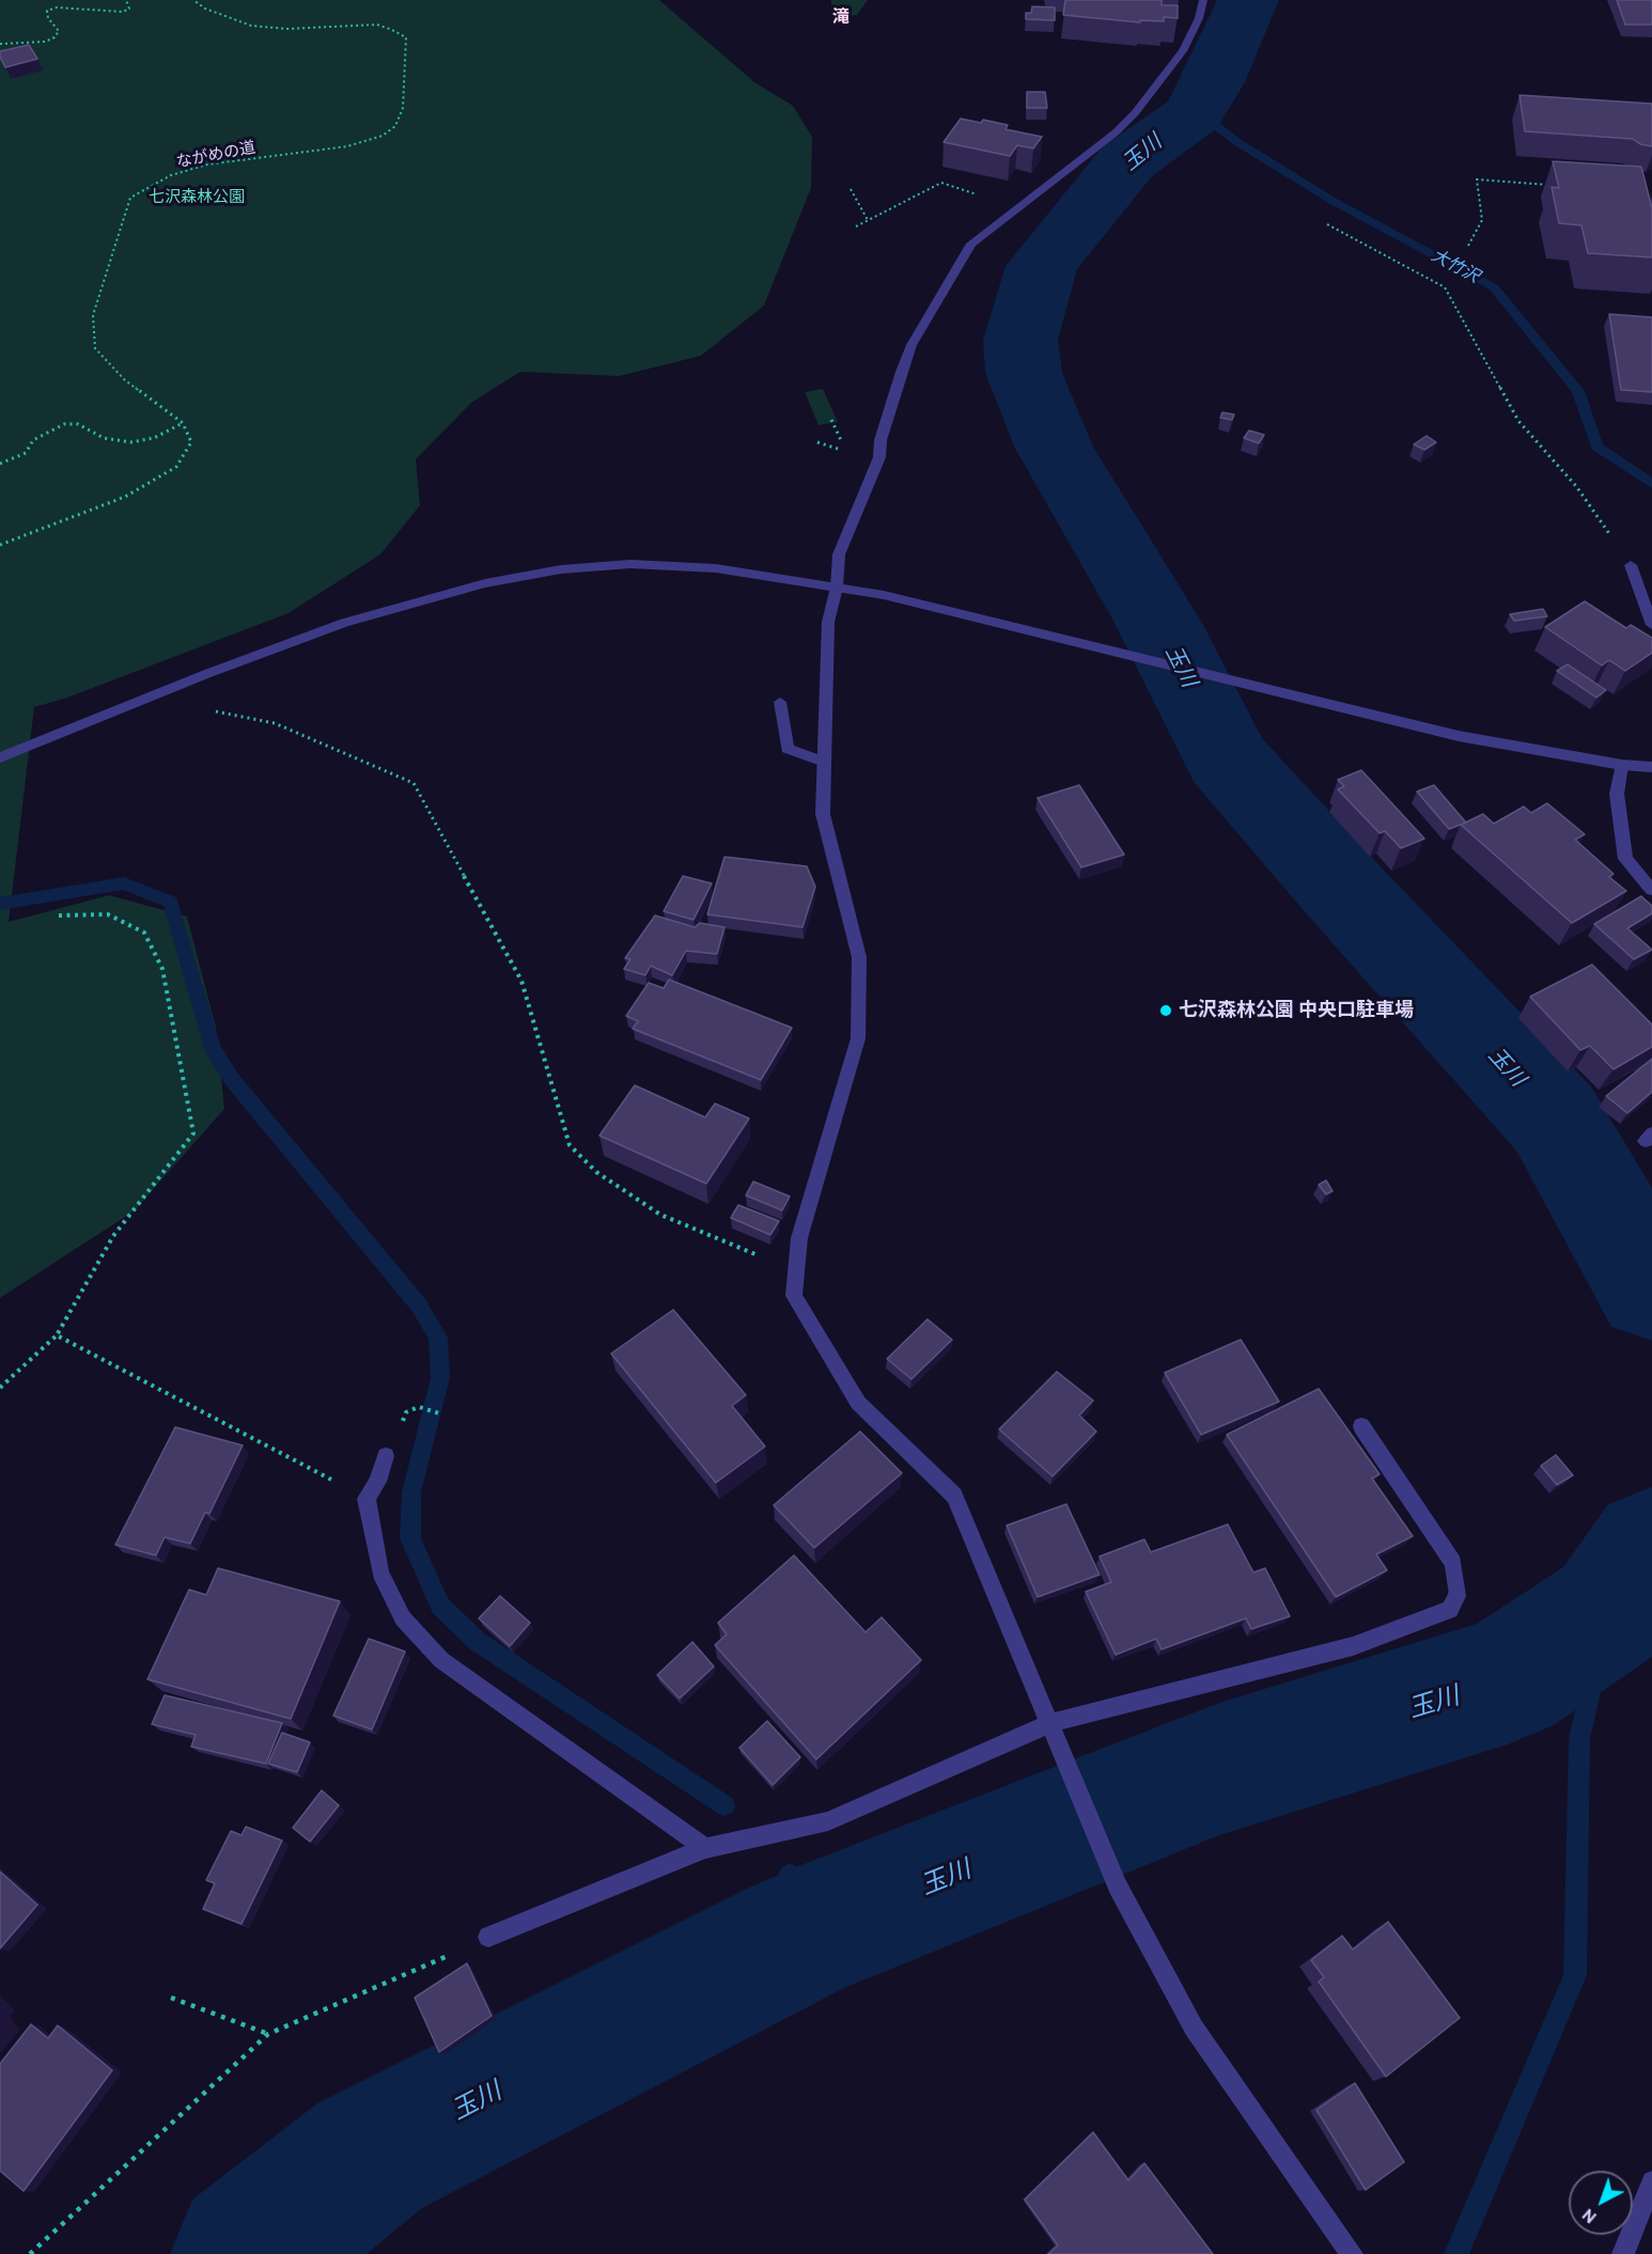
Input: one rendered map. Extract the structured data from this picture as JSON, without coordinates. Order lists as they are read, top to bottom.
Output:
{
  "streets": {
    "path": ["ながめの道"]
  },
  "districts": ["滝"],
  "water": ["玉川", "大竹沢"],
  "parks": ["七沢森林公園"],
  "places": ["七沢森林公園 中央口駐車場"],
  "north": "bottom left"
}
